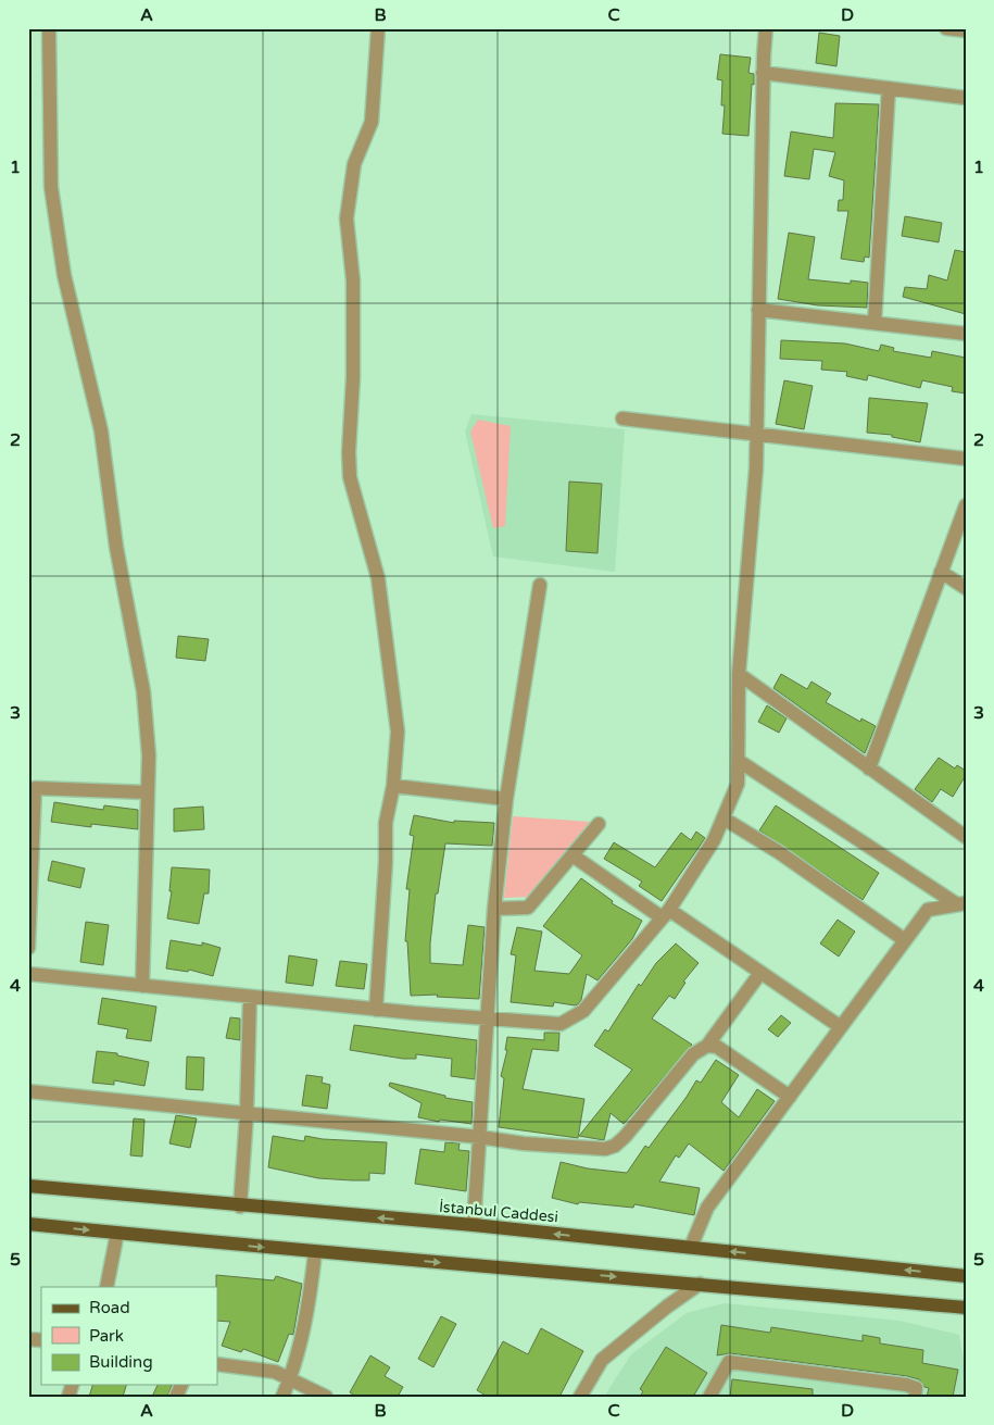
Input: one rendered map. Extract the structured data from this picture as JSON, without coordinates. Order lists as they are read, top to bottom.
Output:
{
  "streets": {
    "main road": ["İstanbul Caddesi"]
  },
  "legend": ["Road", "Park", "Building"],
  "grid": {
    "columns": [
      "A",
      "B",
      "C",
      "D"
    ],
    "rows": [
      "1",
      "2",
      "3",
      "4",
      "5"
    ]
  }
}
